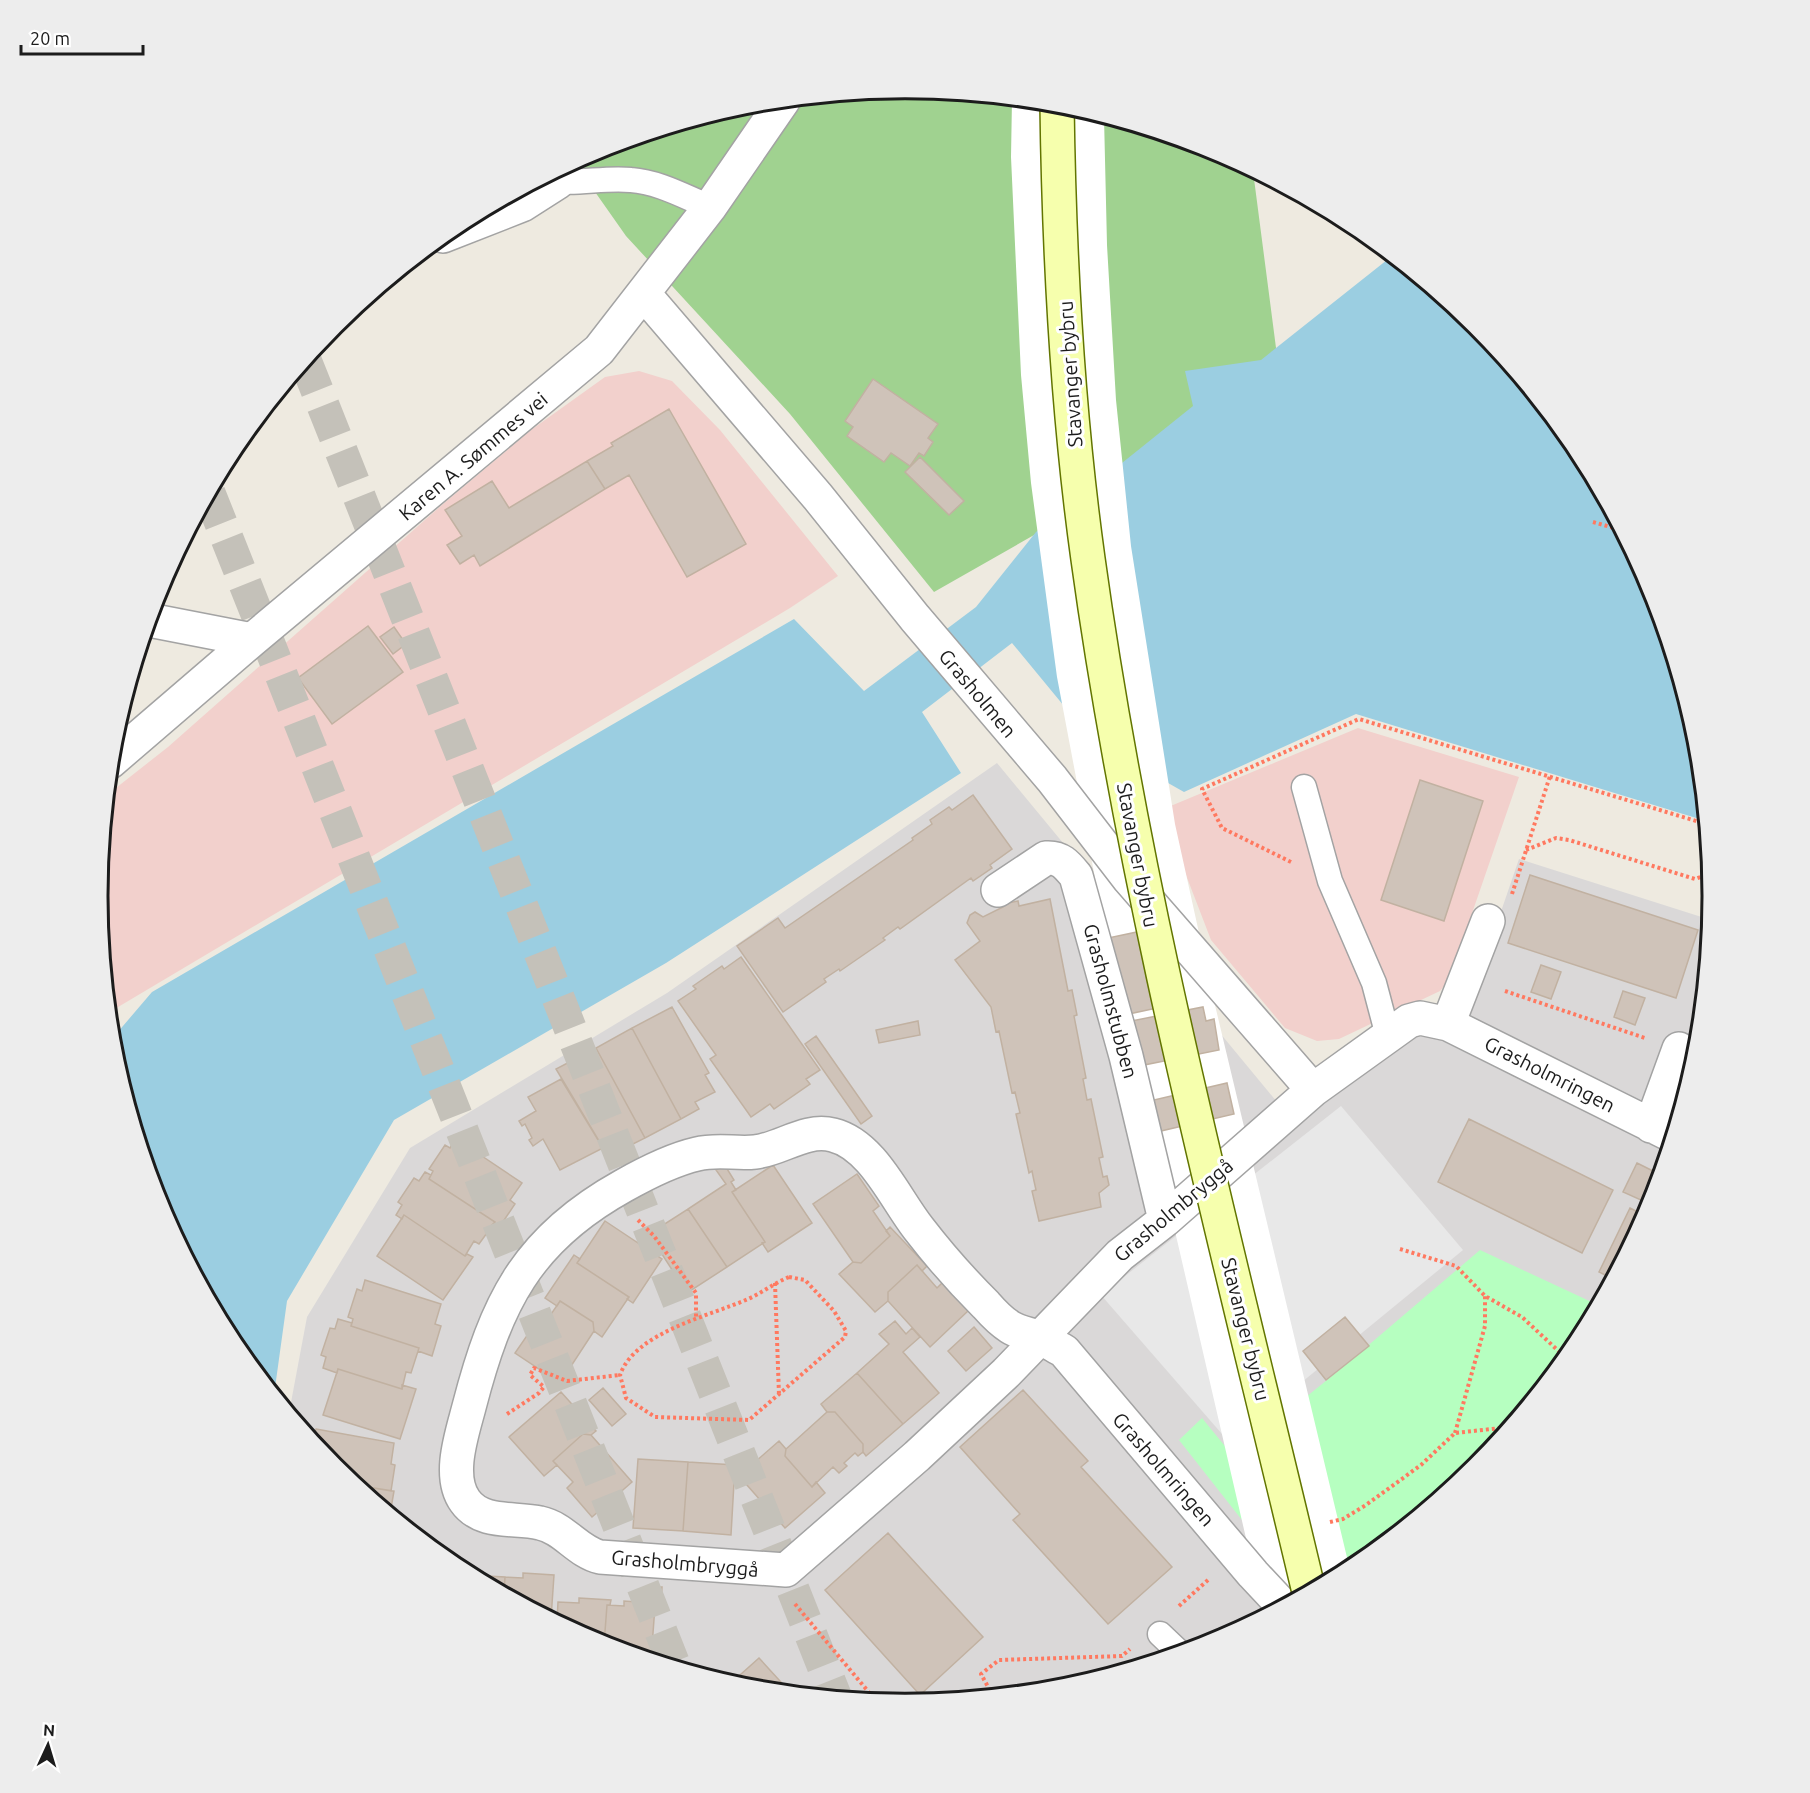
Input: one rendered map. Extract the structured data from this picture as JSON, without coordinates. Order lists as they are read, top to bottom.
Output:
{
  "streets": {
    "main road": ["Stavanger bybru"],
    "street": [
      "Karen A. Sømmes vei",
      "Grasholmen",
      "Grasholmstubben",
      "Grasholmringen",
      "Grasholmbryggå"
    ]
  },
  "crossings": [
    ["Karen A. Sømmes vei", "Grasholmen"],
    ["Grasholmen", "Grasholmringen"],
    ["Grasholmen", "Grasholmbryggå"],
    ["Grasholmstubben", "Grasholmbryggå"],
    ["Grasholmringen", "Grasholmbryggå"]
  ],
  "scale_bar": "20 m",
  "north": "top"
}
